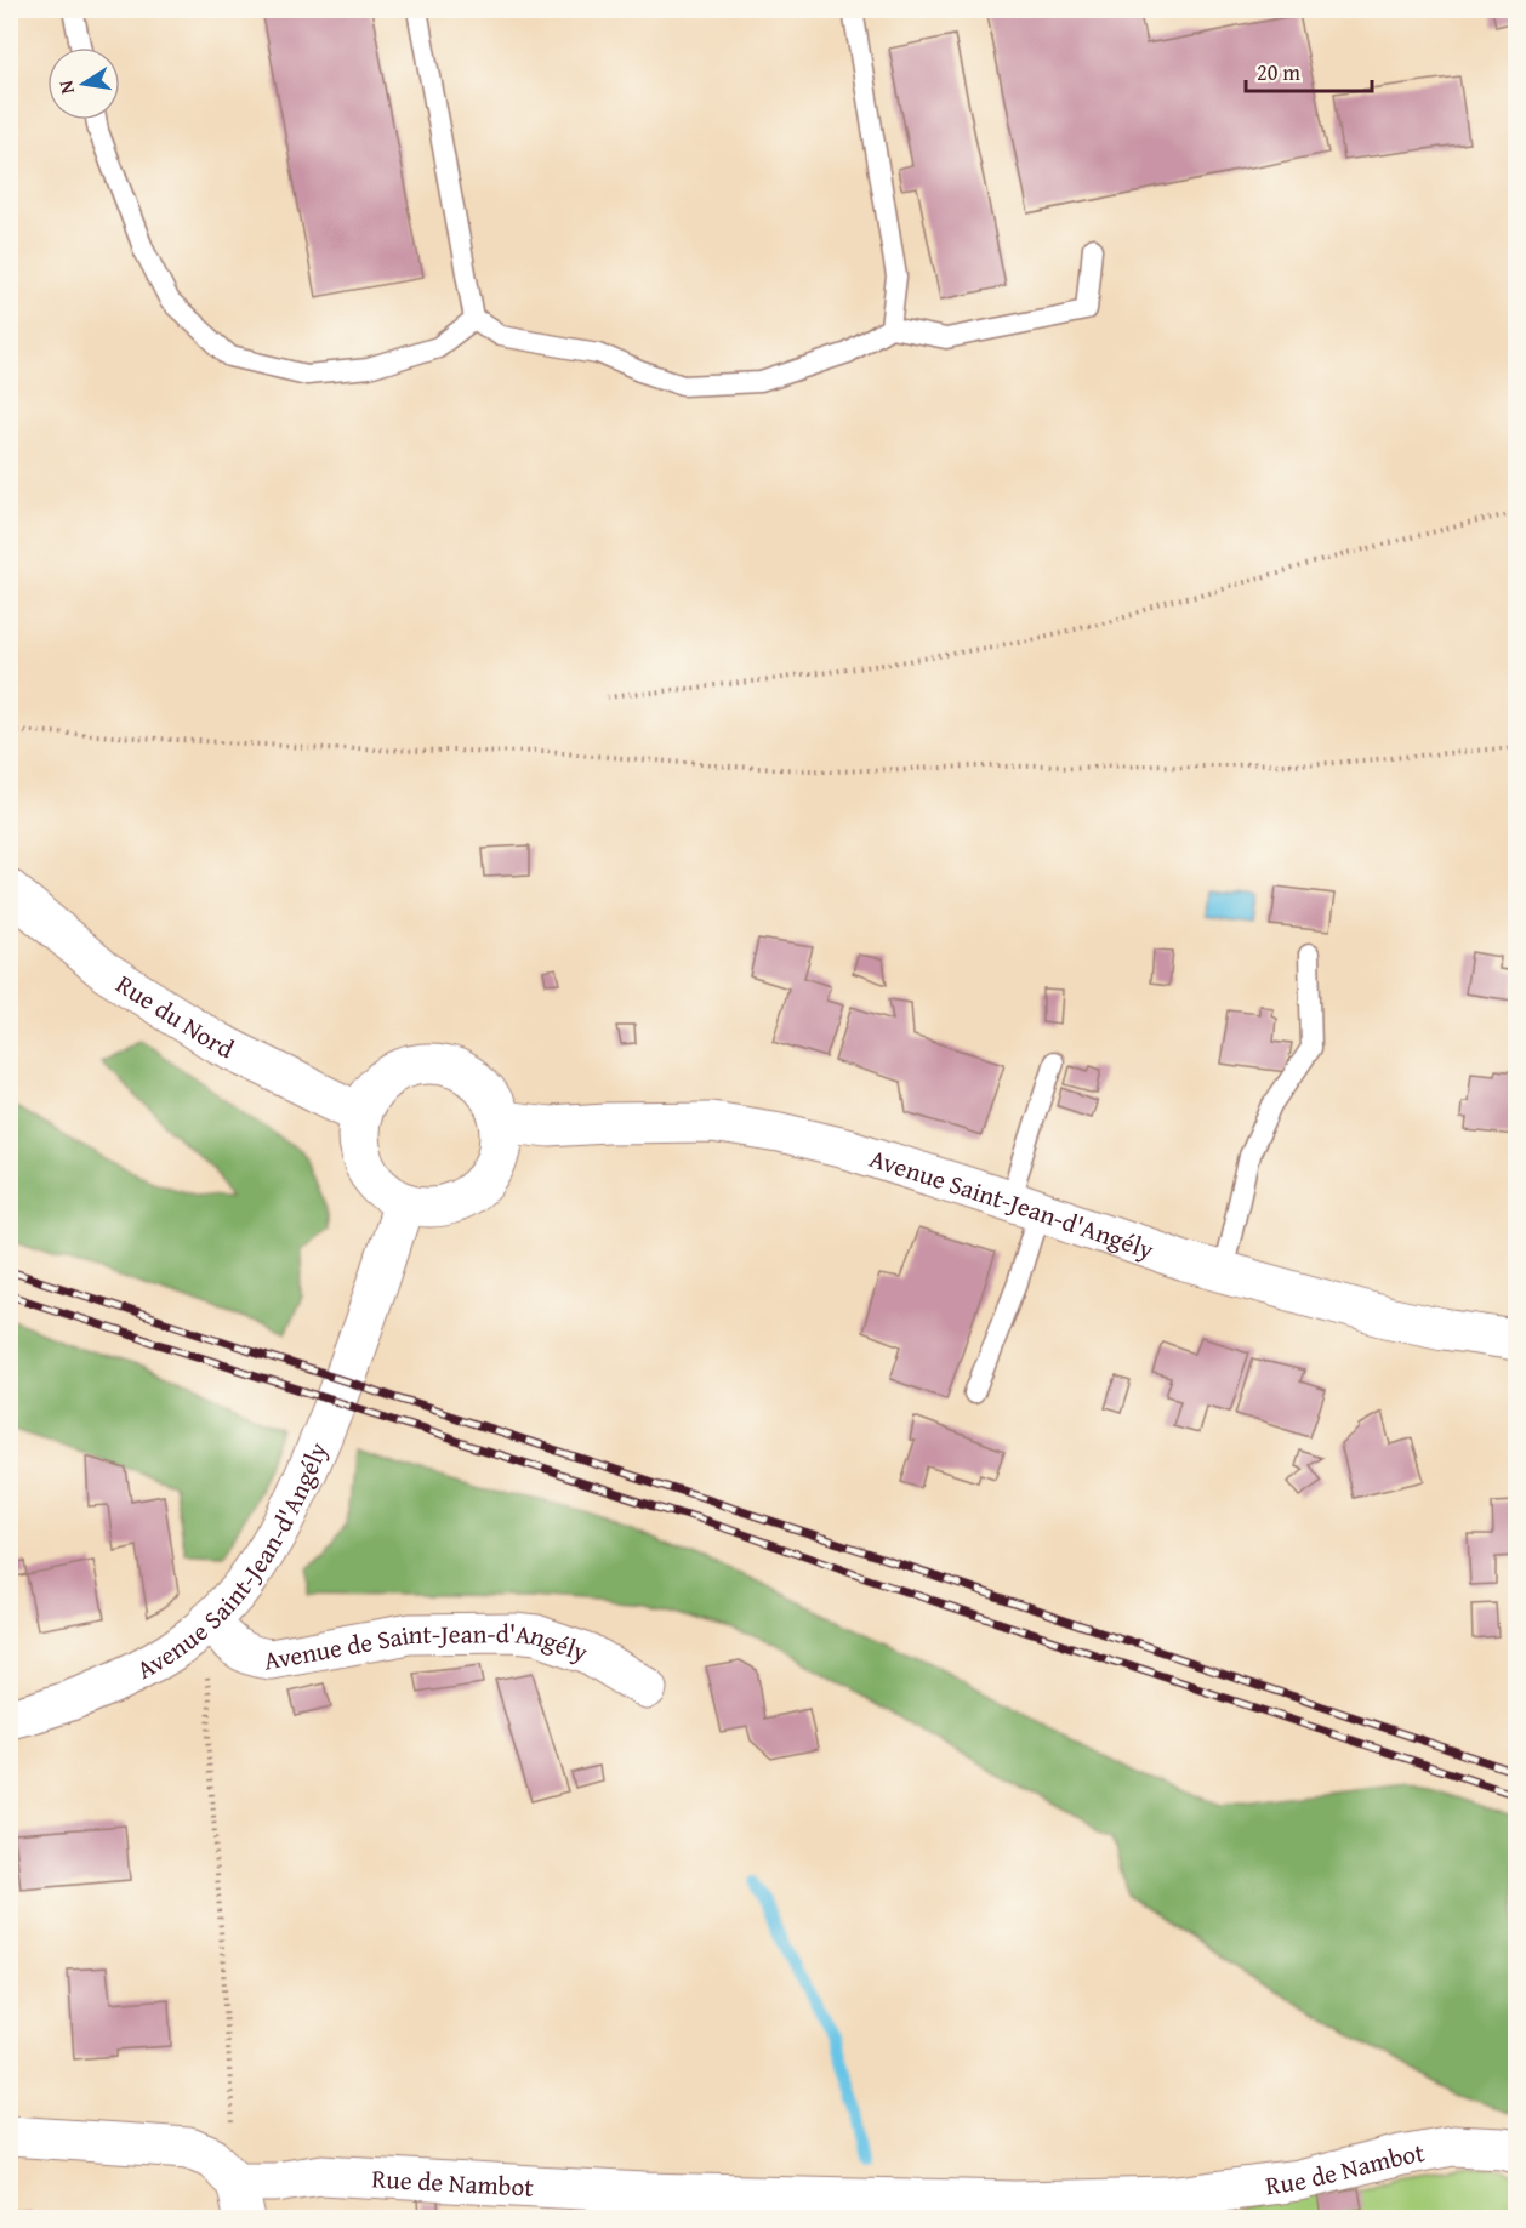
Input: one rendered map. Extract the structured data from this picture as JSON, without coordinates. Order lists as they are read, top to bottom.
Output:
{
  "streets": {
    "street": [
      "Rue du Nord",
      "Avenue Saint-Jean-d'Angély",
      "Avenue de Saint-Jean-d'Angély",
      "Rue de Nambot"
    ]
  },
  "crossings": [
    ["Rue du Nord", "Avenue Saint-Jean-d'Angély"],
    ["Avenue Saint-Jean-d'Angély", "Avenue de Saint-Jean-d'Angély"]
  ],
  "scale_bar": "20 m",
  "north": "left"
}
